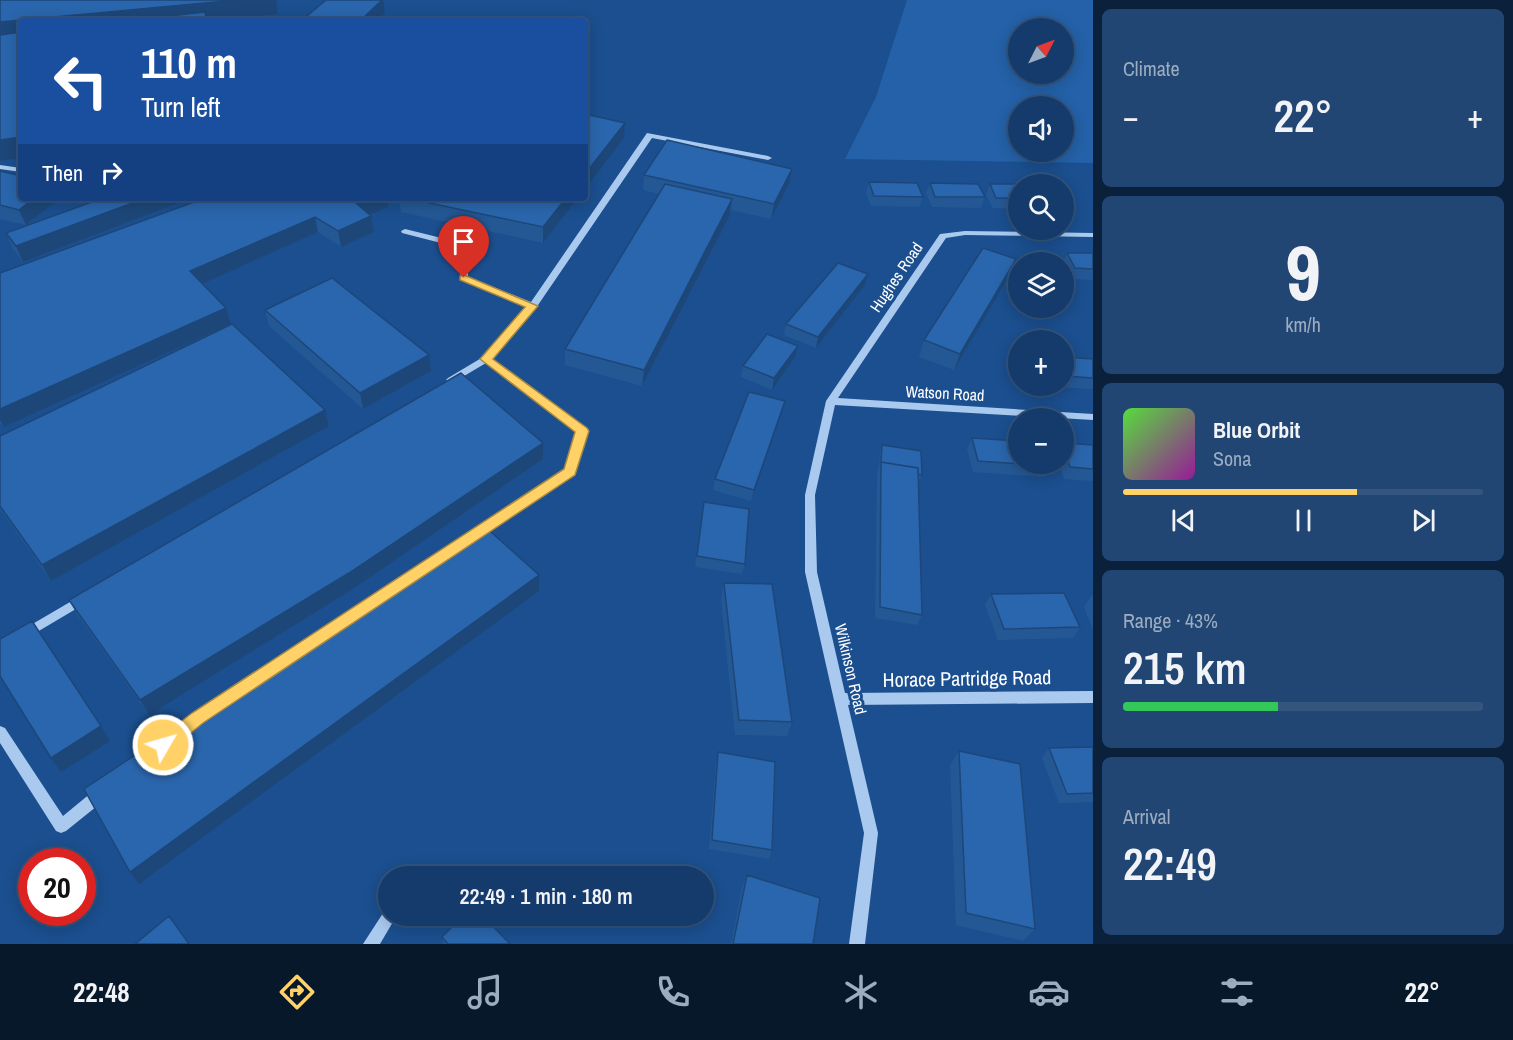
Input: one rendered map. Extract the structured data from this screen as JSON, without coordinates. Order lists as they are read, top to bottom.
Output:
{
  "streets": {
    "street": [
      "Hughes Road",
      "Watson Road",
      "Wilkinson Road",
      "Horace Partridge Road"
    ]
  },
  "crossings": [
    ["Hughes Road", "Watson Road"],
    ["Hughes Road", "Wilkinson Road"],
    ["Watson Road", "Wilkinson Road"],
    ["Wilkinson Road", "Horace Partridge Road"]
  ],
  "north": "top right",
  "page": {
    "tile": [
      "Climate",
      ["9", "km/h"],
      ["Range · 43%", "215 km"],
      ["Arrival", "22:49"]
    ],
    "map_buttons": ["+", "−"],
    "turn": ["110 m", "Turn left"],
    "heat": ["−", "22°", "+"],
    "then": "Then",
    "song": ["Blue Orbit", "Sona"],
    "limit": "20",
    "trip": "22:49 · 1 min · 180 m",
    "tabs": ["22:48", "22°"]
  }
}
